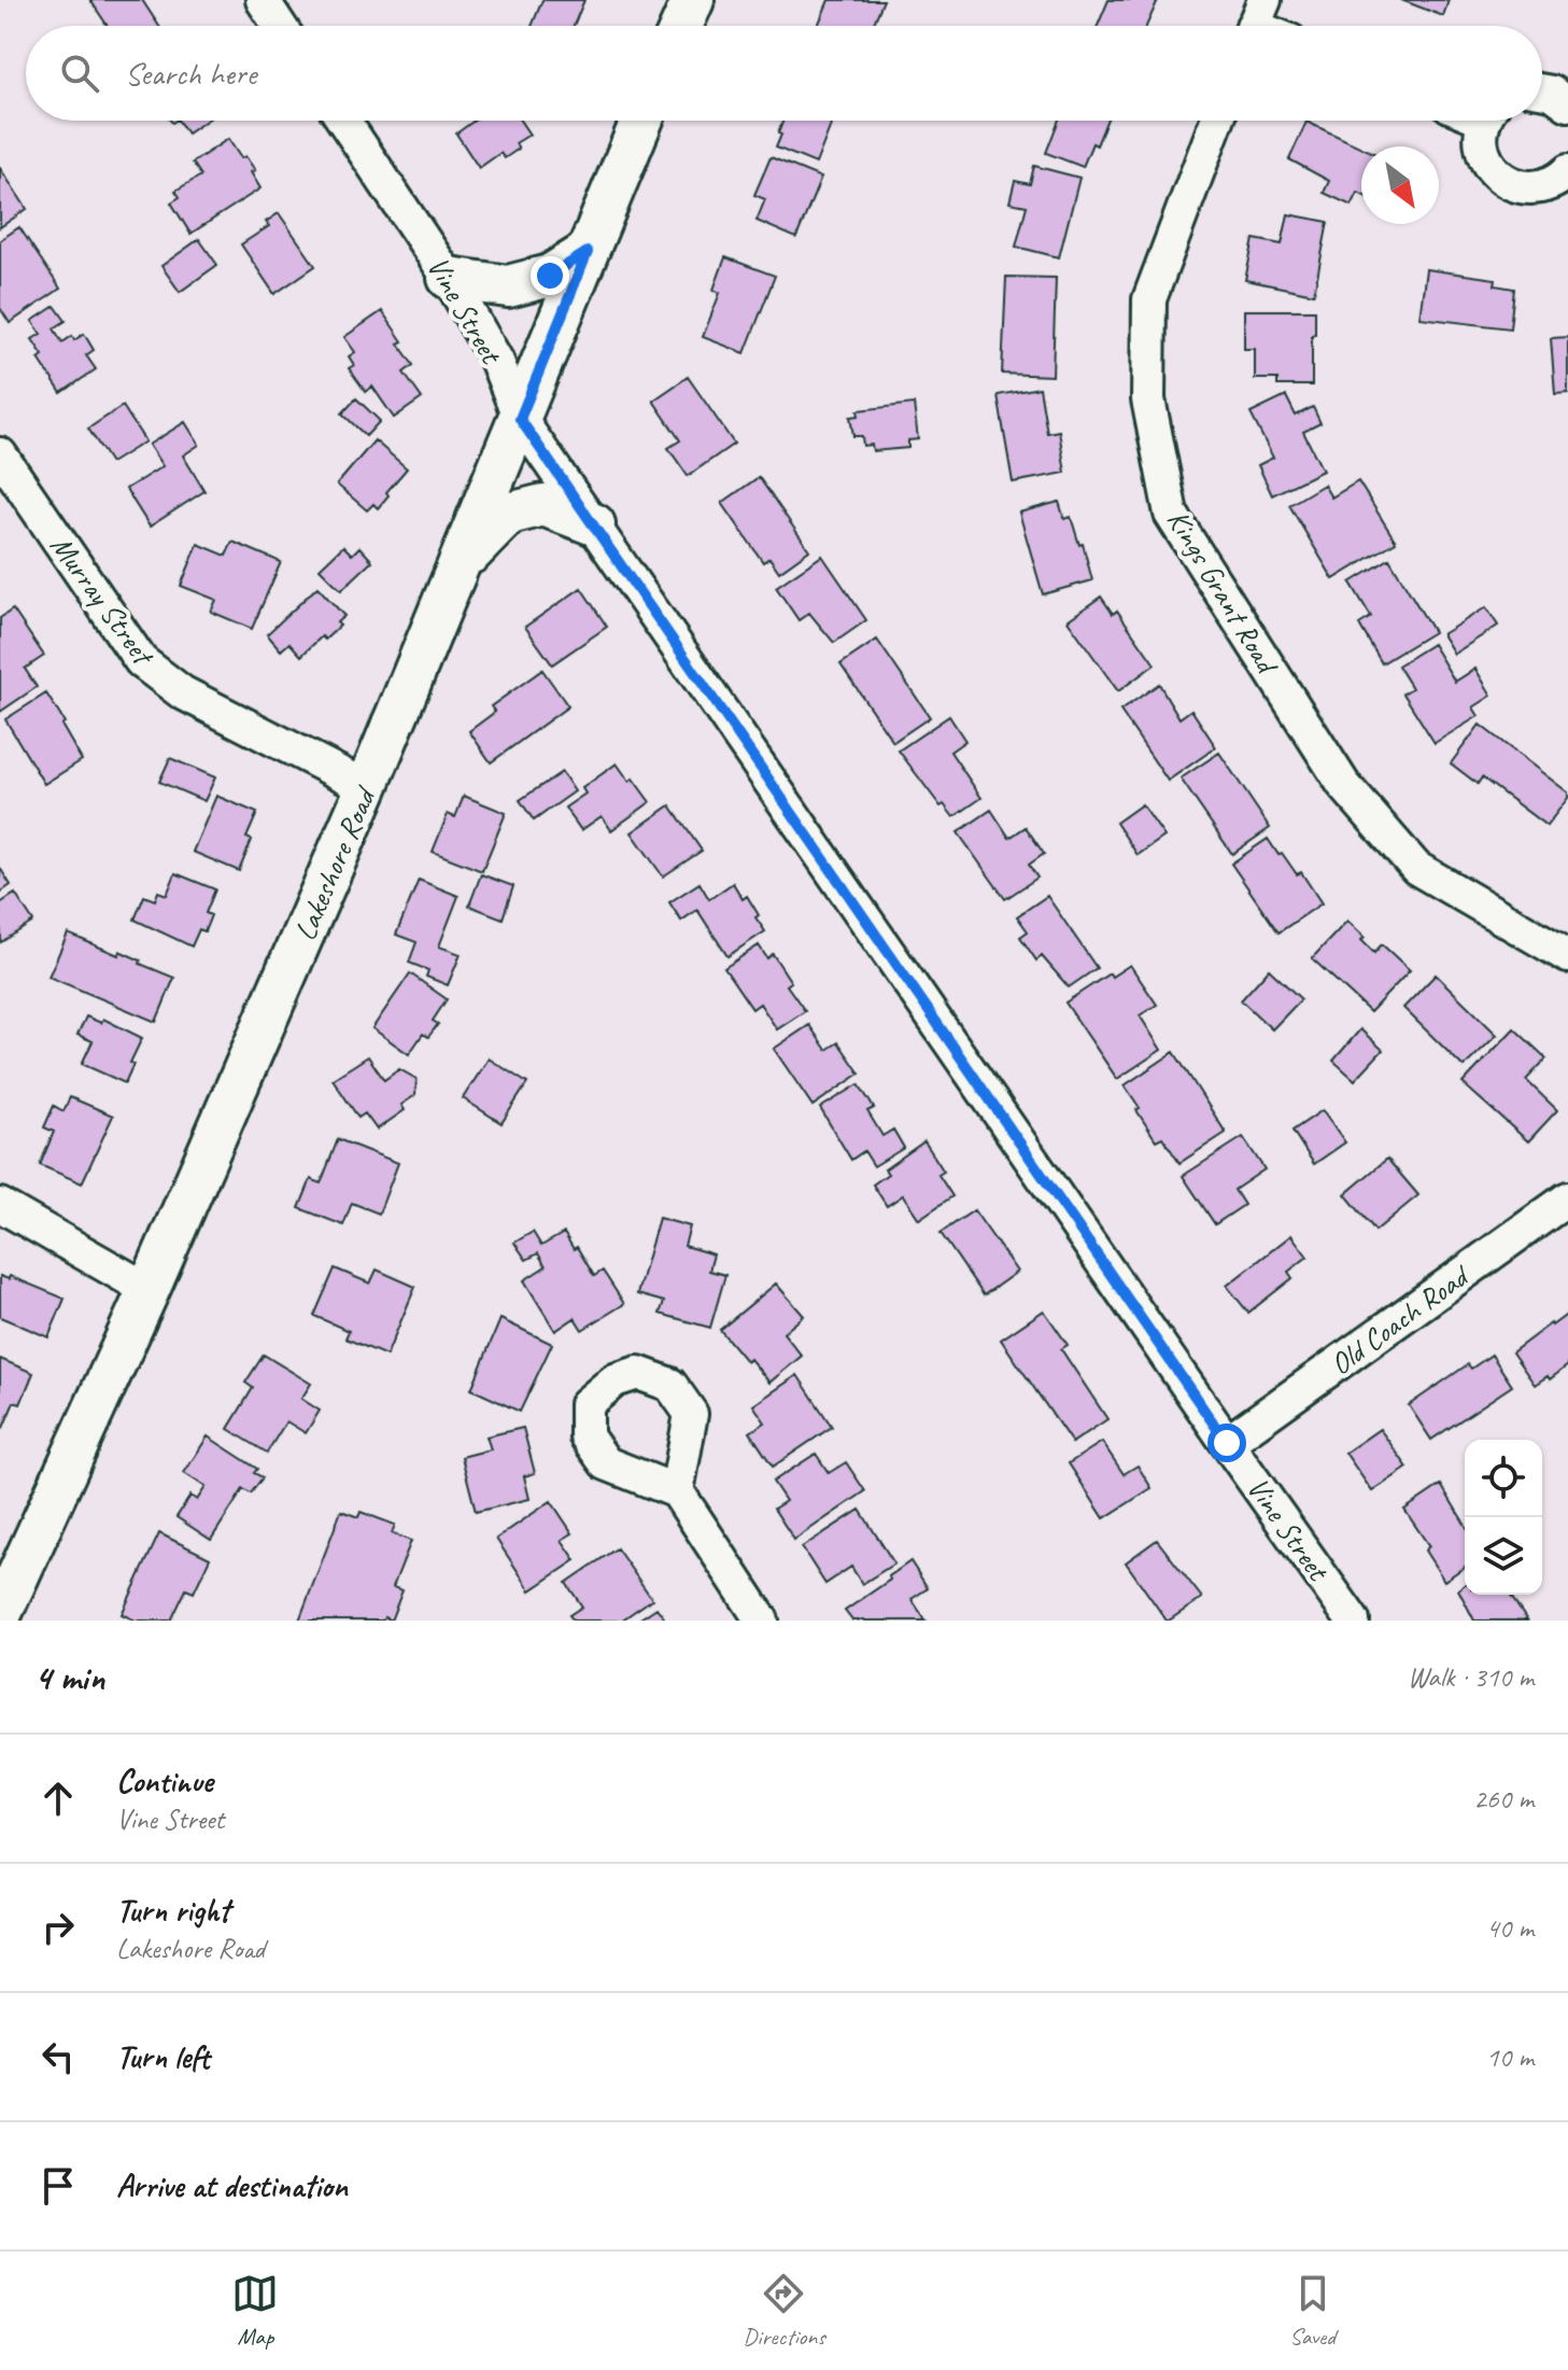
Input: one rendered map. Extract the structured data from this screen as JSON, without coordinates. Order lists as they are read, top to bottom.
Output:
{
  "streets": {
    "main road": ["Lakeshore Road"],
    "street": [
      "Vine Street",
      "Kings Grant Road",
      "Murray Street",
      "Old Coach Road"
    ]
  },
  "crossings": [
    ["Vine Street", "Lakeshore Road"],
    ["Vine Street", "Old Coach Road"],
    ["Murray Street", "Lakeshore Road"]
  ],
  "north": "bottom right",
  "page": {
    "search": "Search here",
    "heading": ["4 min", "Walk · 310 m"],
    "list": [
      ["Continue", "Vine Street", "260 m"],
      ["Turn right", "Lakeshore Road", "40 m"],
      ["Turn left", "10 m"],
      "Arrive at destination"
    ],
    "nav": ["Map", "Directions", "Saved"]
  }
}
